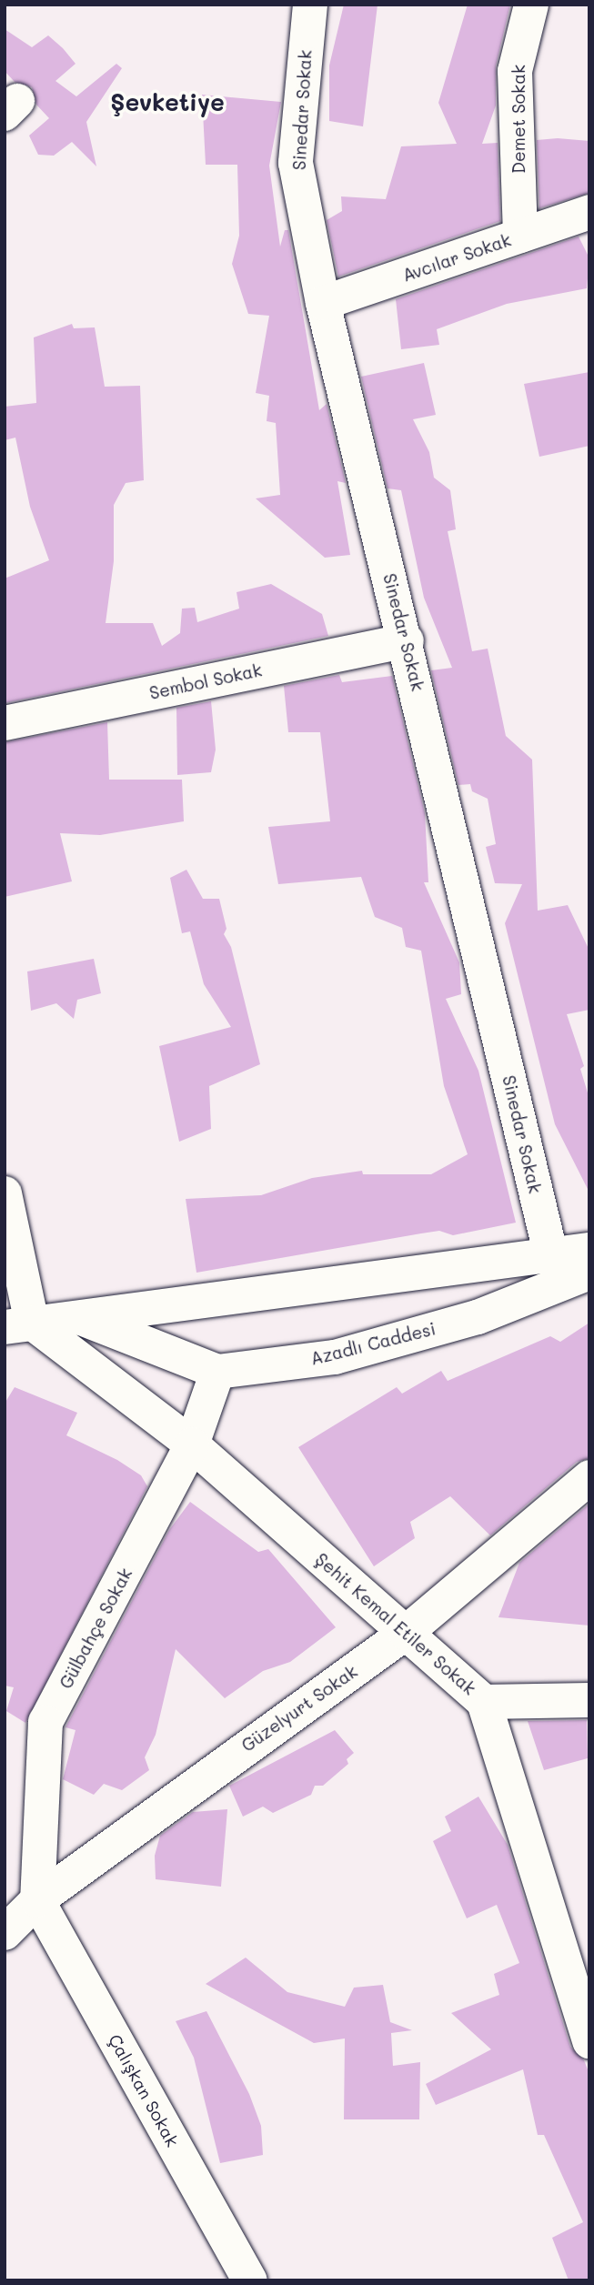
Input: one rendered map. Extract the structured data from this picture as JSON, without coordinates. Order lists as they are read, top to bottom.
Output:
{
  "streets": {
    "street": [
      "Sinedar Sokak",
      "Demet Sokak",
      "Avcılar Sokak",
      "Sembol Sokak",
      "Azadlı Caddesi",
      "Şehit Kemal Etiler Sokak",
      "Gülbahçe Sokak",
      "Güzelyurt Sokak",
      "Çalışkan Sokak"
    ]
  },
  "crossings": [
    ["Sinedar Sokak", "Avcılar Sokak"],
    ["Sinedar Sokak", "Sembol Sokak"],
    ["Sinedar Sokak", "Azadlı Caddesi"],
    ["Demet Sokak", "Avcılar Sokak"],
    ["Azadlı Caddesi", "Şehit Kemal Etiler Sokak"],
    ["Azadlı Caddesi", "Gülbahçe Sokak"],
    ["Şehit Kemal Etiler Sokak", "Gülbahçe Sokak"],
    ["Şehit Kemal Etiler Sokak", "Güzelyurt Sokak"],
    ["Gülbahçe Sokak", "Güzelyurt Sokak"],
    ["Gülbahçe Sokak", "Çalışkan Sokak"],
    ["Güzelyurt Sokak", "Çalışkan Sokak"]
  ],
  "districts": ["Şevketiye"]
}
